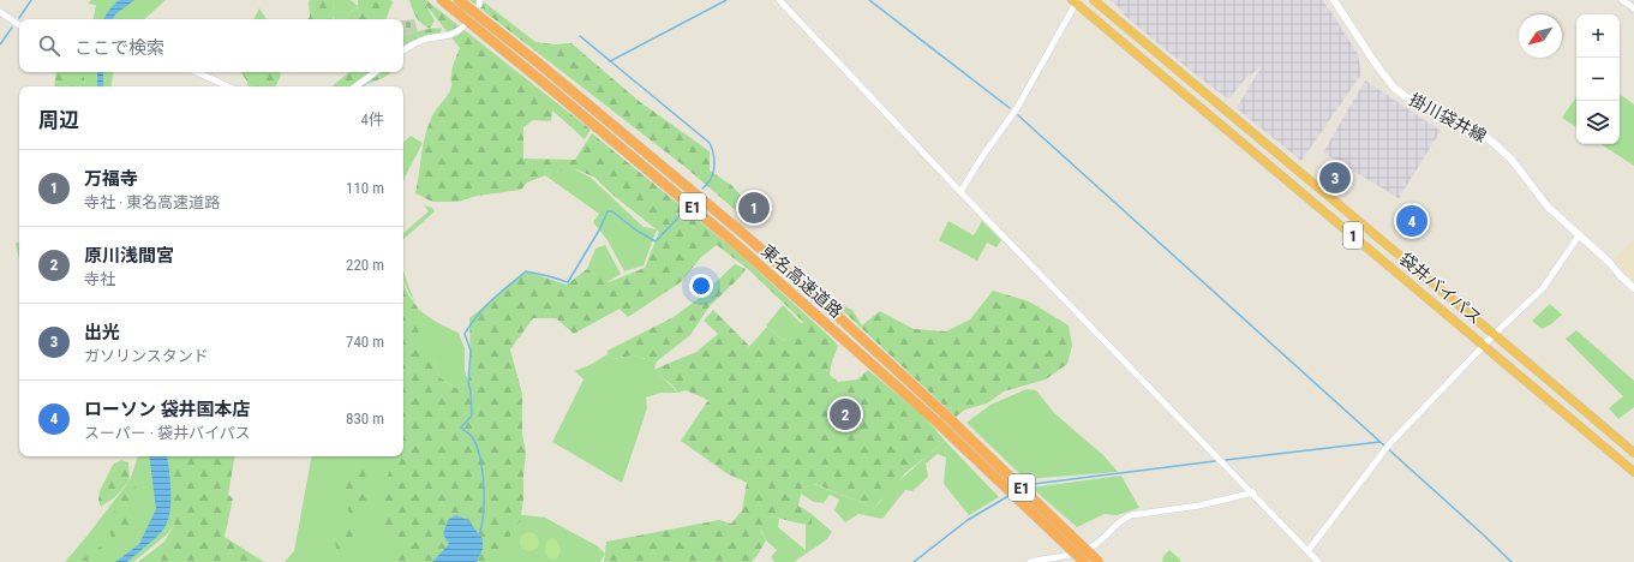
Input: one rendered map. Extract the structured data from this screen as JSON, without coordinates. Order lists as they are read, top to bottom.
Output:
{
  "streets": {
    "highway": [
      "E1",
      "1",
      "東名高速道路",
      "袋井バイパス"
    ],
    "main road": ["掛川袋井線"]
  },
  "north": "bottom left",
  "page": {
    "map_buttons": ["+", "−"],
    "search": "ここで検索",
    "heading": ["周辺", "4件"],
    "list": [
      {
        "mark": "1",
        "name": "万福寺",
        "note": "寺社 · 東名高速道路",
        "value": "110 m"
      },
      {
        "mark": "2",
        "name": "原川浅間宮",
        "note": "寺社",
        "value": "220 m"
      },
      {
        "mark": "3",
        "name": "出光",
        "note": "ガソリンスタンド",
        "value": "740 m"
      },
      {
        "mark": "4",
        "name": "ローソン 袋井国本店",
        "note": "スーパー · 袋井バイパス",
        "value": "830 m"
      }
    ],
    "pins": [
      "3",
      "1",
      "4",
      "2"
    ]
  }
}
